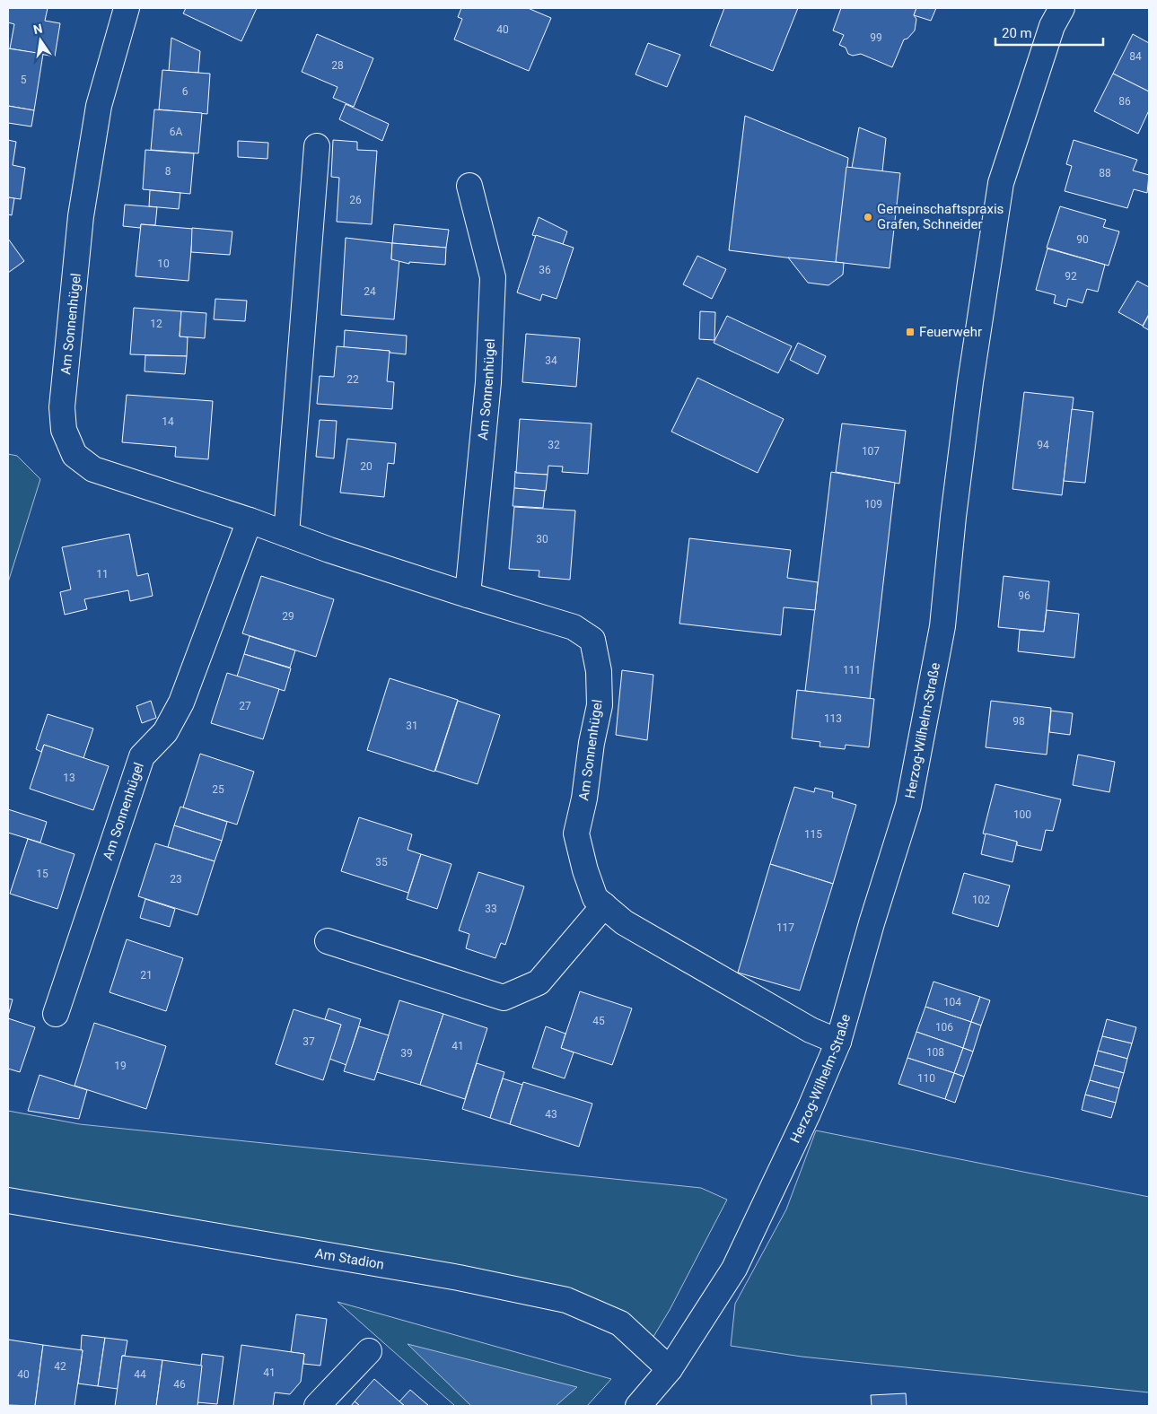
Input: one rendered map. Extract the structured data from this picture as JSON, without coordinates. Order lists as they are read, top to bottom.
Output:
{
  "streets": {
    "street": ["Am Sonnenhügel", "Herzog-Wilhelm-Straße", "Am Stadion"]
  },
  "crossings": [
    ["Am Sonnenhügel", "Herzog-Wilhelm-Straße"],
    ["Herzog-Wilhelm-Straße", "Am Stadion"]
  ],
  "places": {
    "other": ["Gemeinschaftspraxis Grafen, Schneider"],
    "transit": ["Feuerwehr"]
  },
  "house_numbers": [
    "40",
    "99",
    "84",
    "28",
    "5",
    "6",
    "86",
    "6A",
    "8",
    "88",
    "26",
    "90",
    "10",
    "36",
    "92",
    "24",
    "12",
    "34",
    "22",
    "14",
    "32",
    "94",
    "107",
    "20",
    "109",
    "30",
    "11",
    "96",
    "29",
    "111",
    "27",
    "113",
    "98",
    "31",
    "13",
    "25",
    "100",
    "115",
    "35",
    "15",
    "23",
    "102",
    "33",
    "117",
    "21",
    "104",
    "45",
    "106",
    "37",
    "41",
    "108",
    "39",
    "19",
    "110",
    "43",
    "42",
    "41",
    "40",
    "44",
    "46"
  ],
  "scale_bar": "20 m",
  "north": "top"
}
